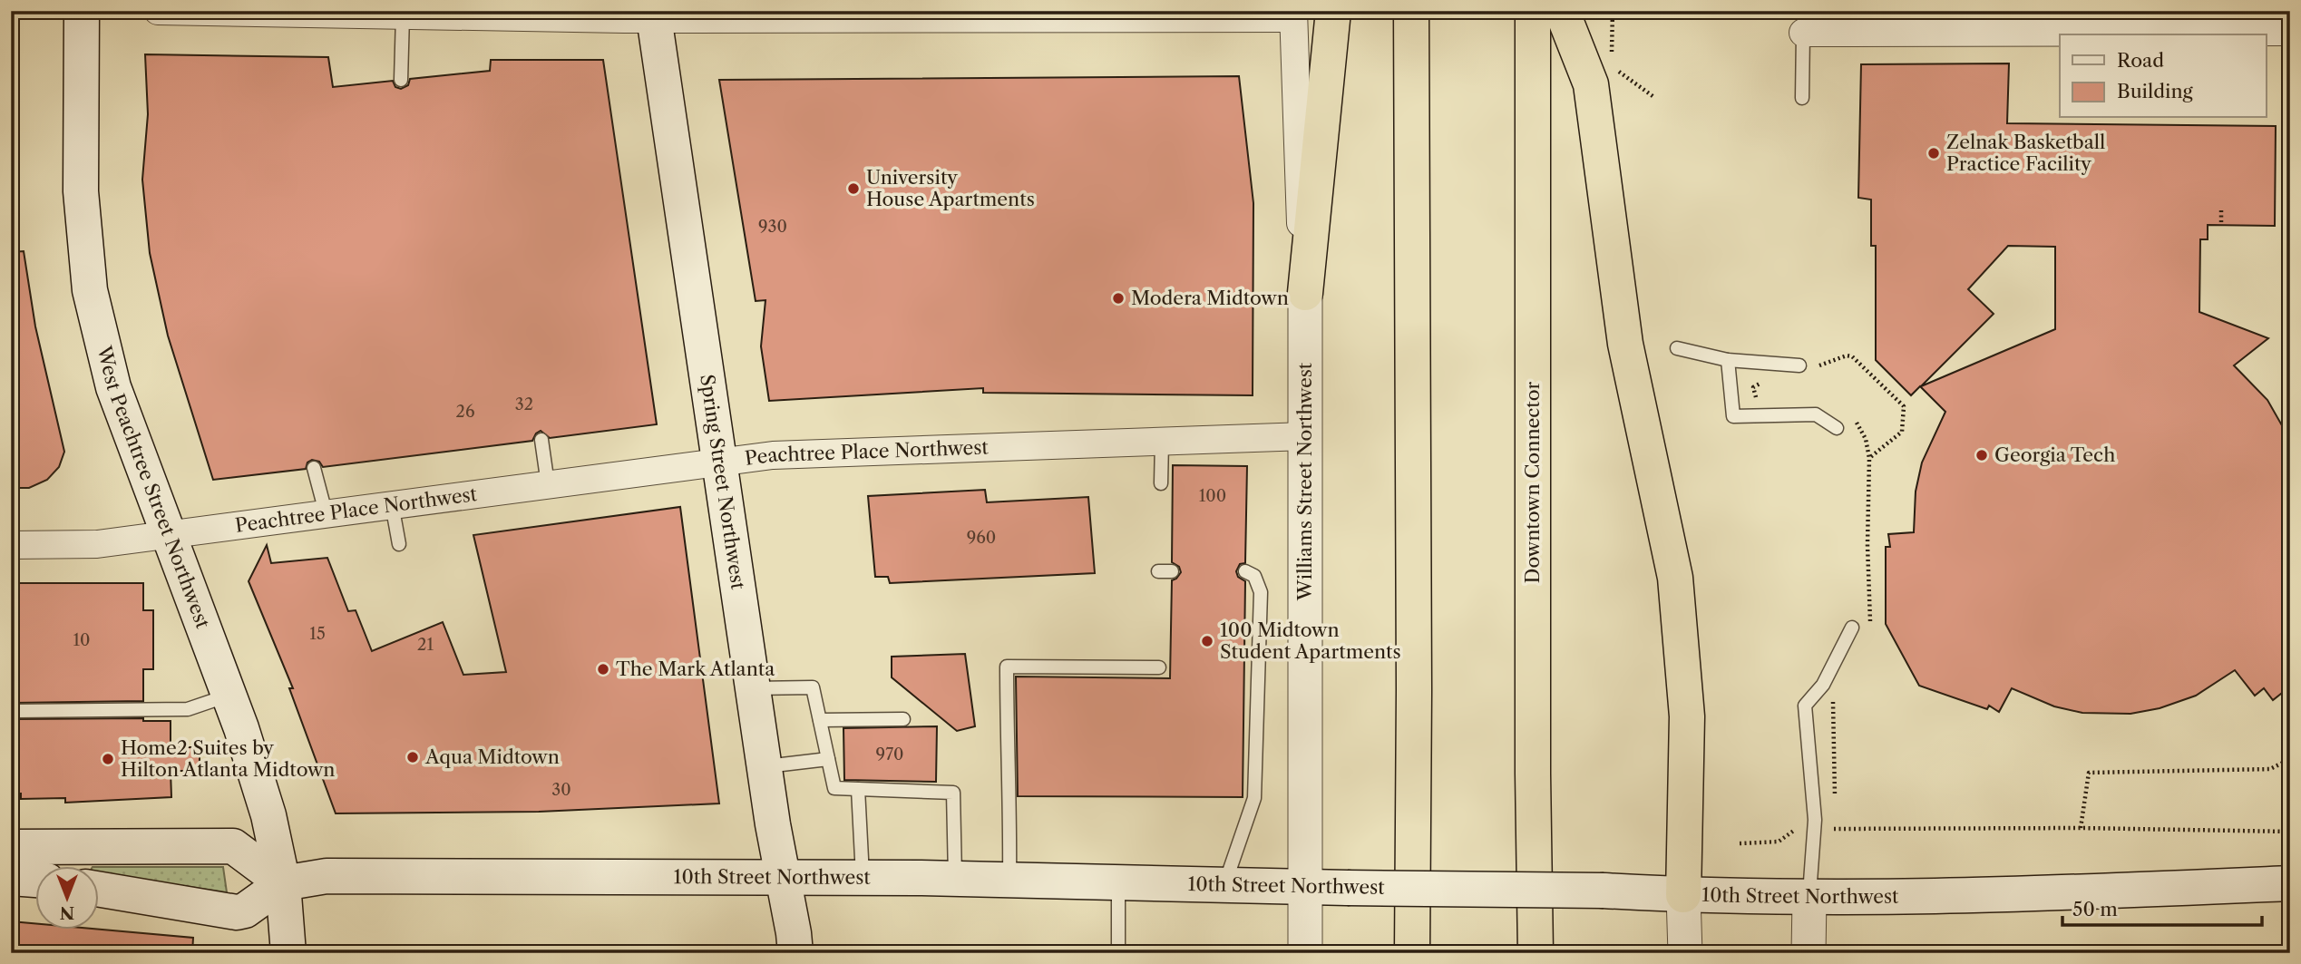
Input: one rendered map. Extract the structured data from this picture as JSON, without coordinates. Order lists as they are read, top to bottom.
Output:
{
  "streets": {
    "highway": ["Downtown Connector"],
    "main road": ["Spring Street Northwest", "West Peachtree Street Northwest", "10th Street Northwest"],
    "street": ["Peachtree Place Northwest", "Williams Street Northwest"]
  },
  "crossings": [
    ["Peachtree Place Northwest", "Williams Street Northwest"],
    ["Peachtree Place Northwest", "Spring Street Northwest"],
    ["Peachtree Place Northwest", "West Peachtree Street Northwest"],
    ["Williams Street Northwest", "10th Street Northwest"],
    ["Spring Street Northwest", "10th Street Northwest"],
    ["West Peachtree Street Northwest", "10th Street Northwest"]
  ],
  "places": [
    "Zelnak Basketball Practice Facility",
    "University House Apartments",
    "Modera Midtown",
    "Georgia Tech",
    "100 Midtown Student Apartments",
    "The Mark Atlanta",
    "Aqua Midtown",
    "Home2 Suites by Hilton Atlanta Midtown"
  ],
  "house_numbers": [
    "930",
    "32",
    "26",
    "100",
    "960",
    "15",
    "10",
    "21",
    "970",
    "30"
  ],
  "legend": ["Road", "Building"],
  "scale_bar": "50 m",
  "north": "bottom"
}
